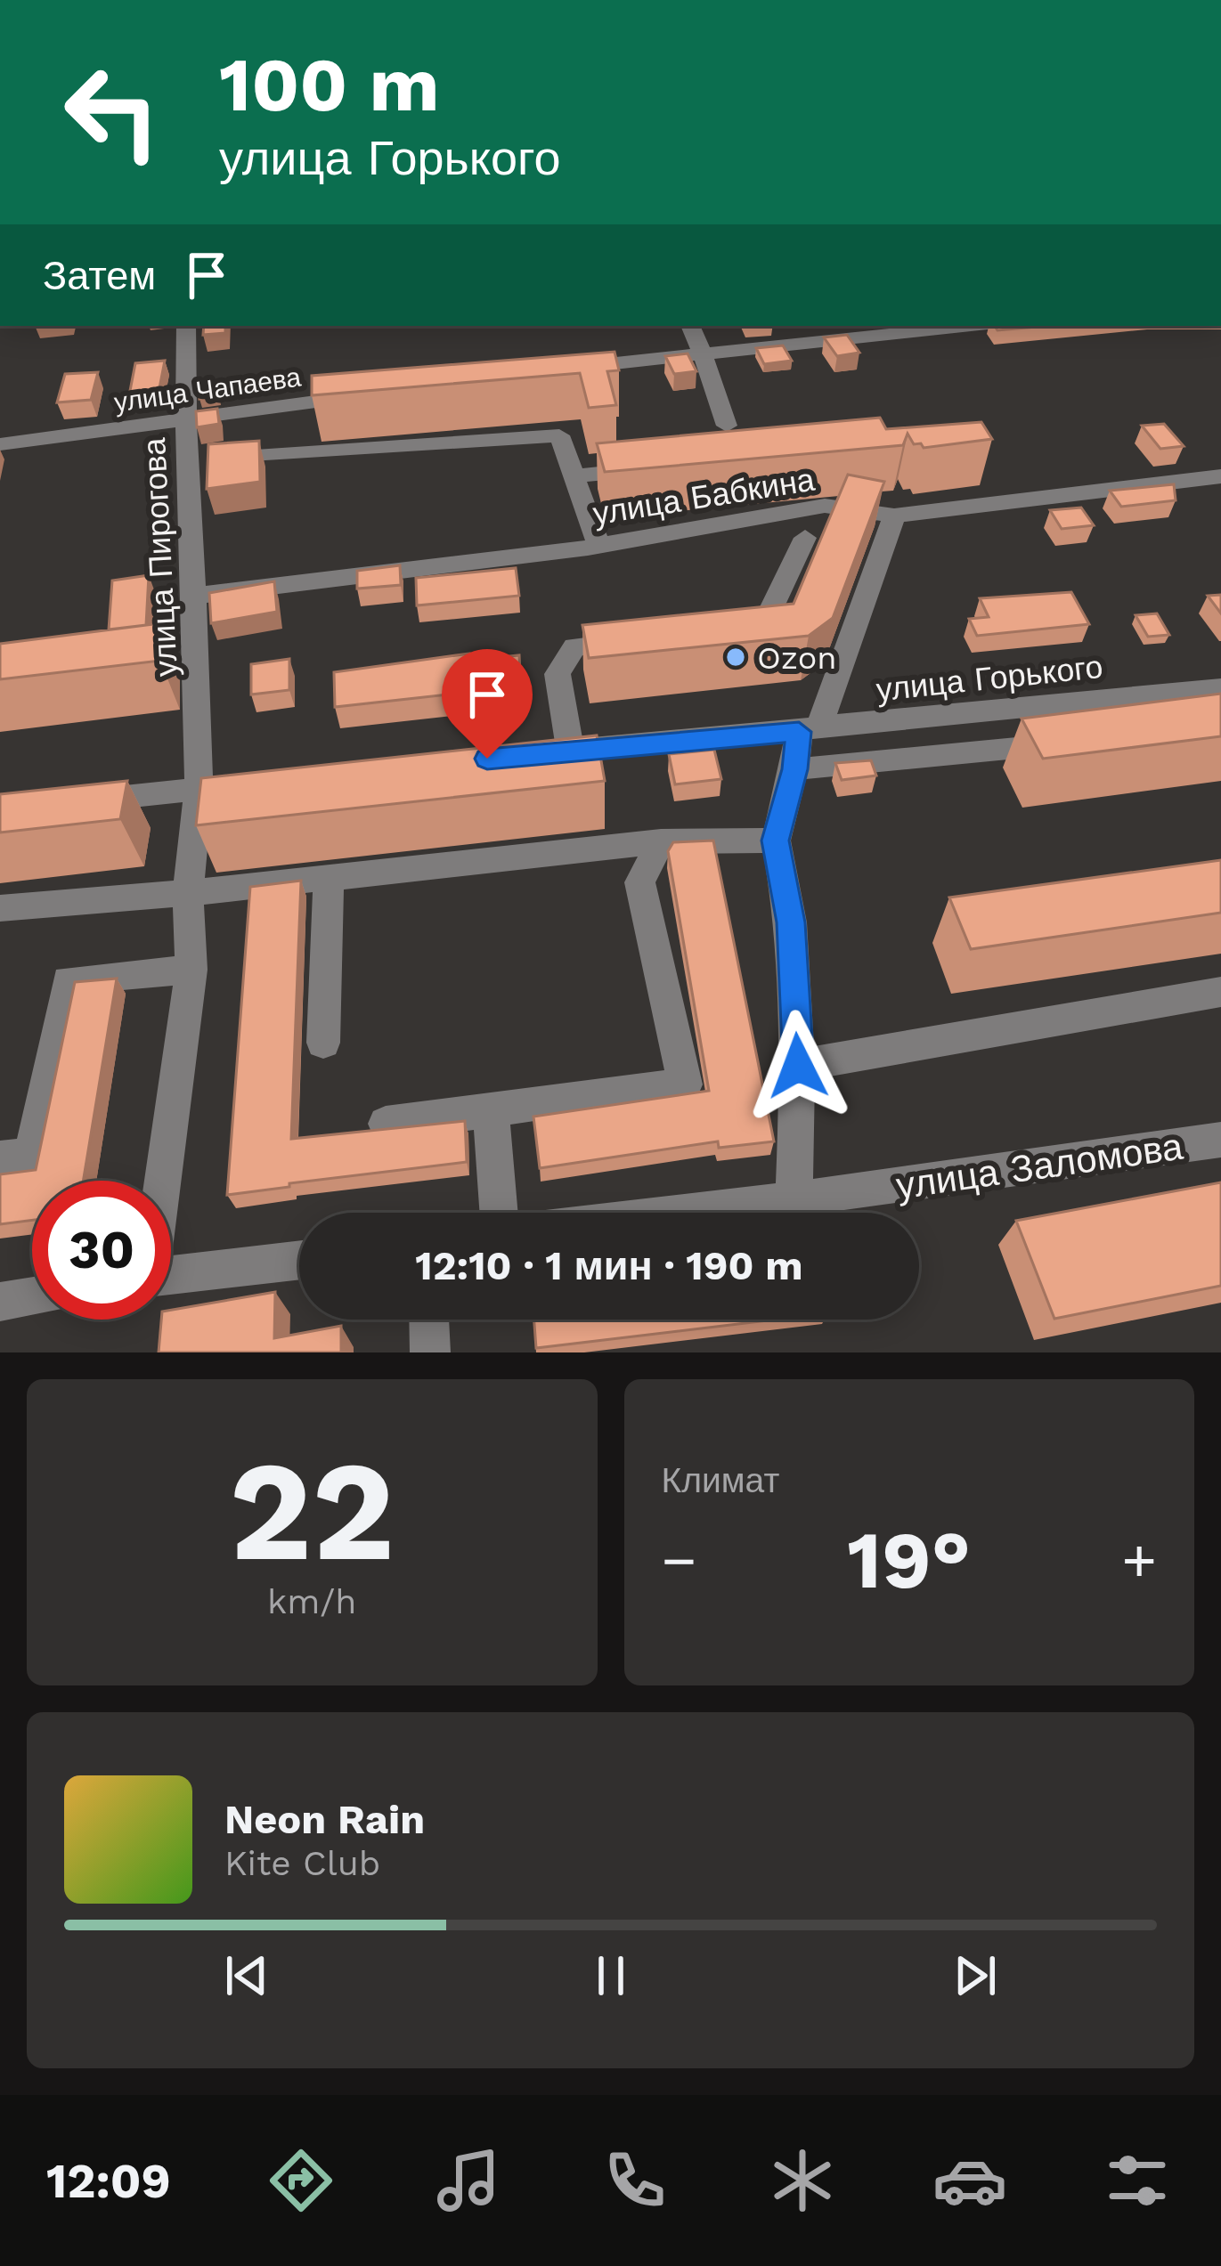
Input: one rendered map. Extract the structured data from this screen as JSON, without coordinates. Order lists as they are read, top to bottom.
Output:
{
  "streets": {
    "street": [
      "улица Чапаева",
      "улица Бабкина",
      "улица Пирогова",
      "улица Горького",
      "улица Заломова"
    ]
  },
  "crossings": [
    ["улица Чапаева", "улица Пирогова"],
    ["улица Бабкина", "улица Пирогова"]
  ],
  "places": ["Ozon"],
  "page": {
    "turn": ["100 m", "улица Горького"],
    "then": "Затем",
    "limit": "30",
    "trip": "12:10 · 1 мин · 190 m",
    "tile": [
      ["22", "km/h"],
      "Климат"
    ],
    "heat": ["−", "19°", "+"],
    "song": ["Neon Rain", "Kite Club"],
    "tabs": "12:09"
  }
}
